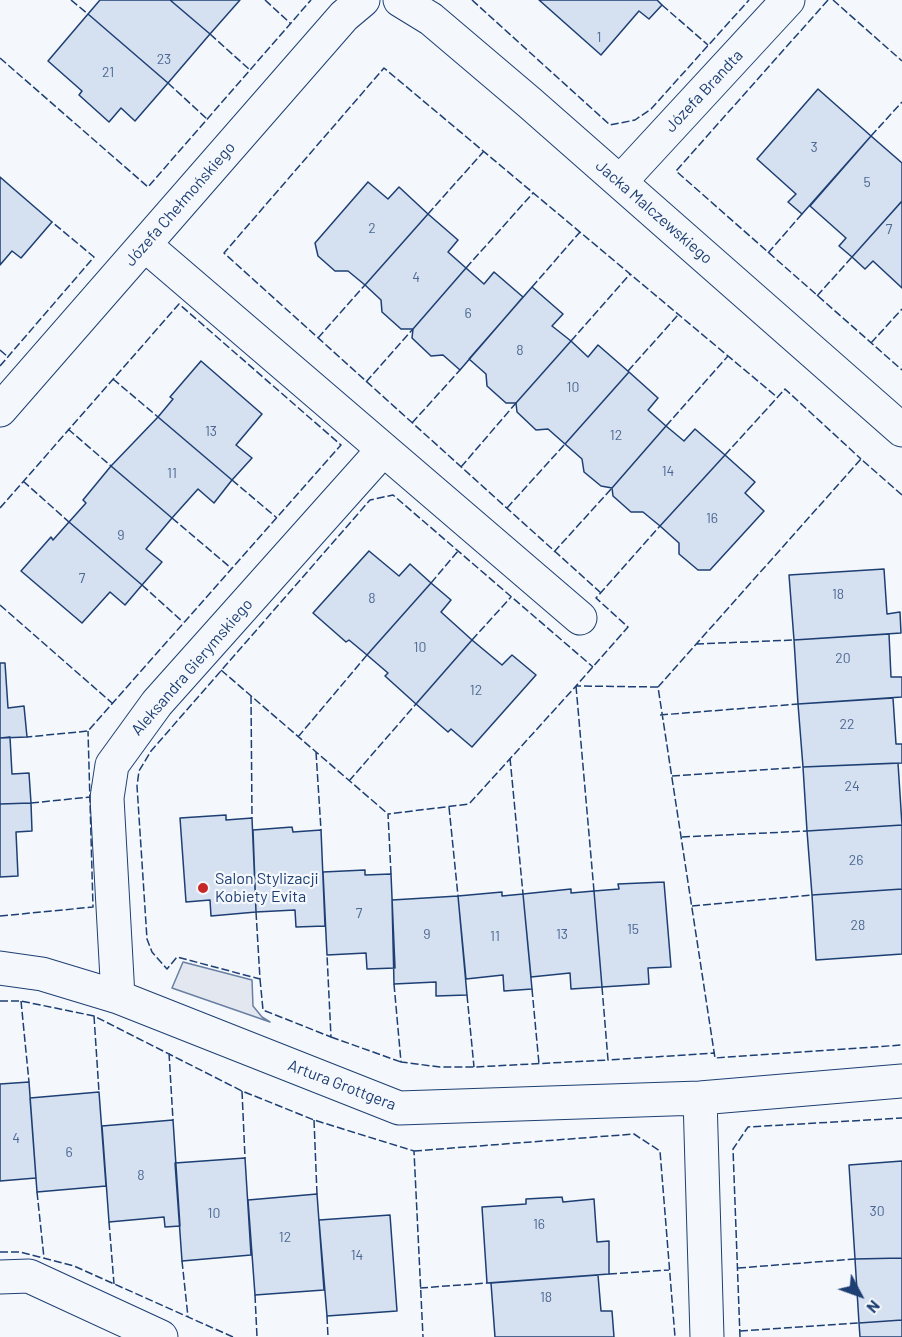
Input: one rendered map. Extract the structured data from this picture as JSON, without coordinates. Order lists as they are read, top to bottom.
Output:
{
  "streets": {
    "street": [
      "Józefa Brandta",
      "Józefa Chełmońskiego",
      "Jacka Malczewskiego",
      "Aleksandra Gierymskiego",
      "Artura Grottgera"
    ]
  },
  "crossings": [
    ["Józefa Brandta", "Jacka Malczewskiego"],
    ["Aleksandra Gierymskiego", "Artura Grottgera"]
  ],
  "places": ["Salon Stylizacji Kobiety Evita"],
  "house_numbers": [
    "1",
    "23",
    "21",
    "3",
    "5",
    "2",
    "7",
    "4",
    "6",
    "8",
    "10",
    "13",
    "12",
    "14",
    "11",
    "16",
    "9",
    "7",
    "18",
    "8",
    "10",
    "20",
    "12",
    "22",
    "24",
    "26",
    "7",
    "28",
    "15",
    "9",
    "13",
    "11",
    "4",
    "6",
    "8",
    "30",
    "10",
    "16",
    "12",
    "14",
    "18"
  ],
  "north": "bottom right"
}
